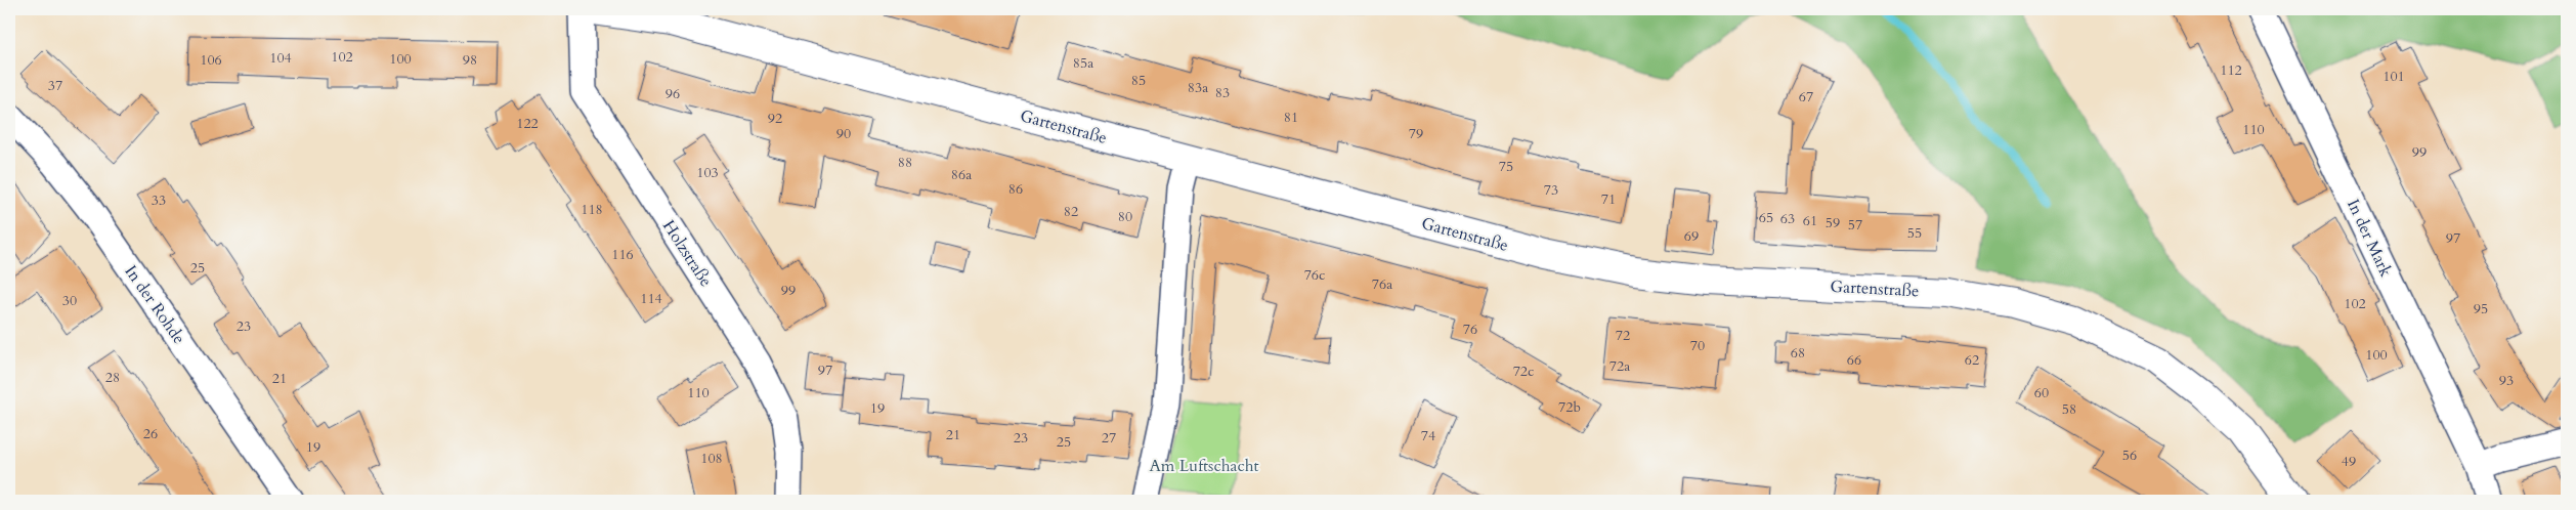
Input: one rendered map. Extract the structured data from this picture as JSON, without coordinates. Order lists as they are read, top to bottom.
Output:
{
  "streets": {
    "street": [
      "Gartenstraße",
      "In der Mark",
      "Holzstraße",
      "In der Rohde"
    ]
  },
  "parks": ["Am Luftschacht"],
  "house_numbers": [
    "102",
    "104",
    "100",
    "106",
    "98",
    "85a",
    "112",
    "101",
    "85",
    "37",
    "83a",
    "83",
    "96",
    "67",
    "81",
    "92",
    "122",
    "110",
    "90",
    "79",
    "99",
    "88",
    "75",
    "103",
    "86a",
    "86",
    "73",
    "71",
    "33",
    "118",
    "82",
    "80",
    "65",
    "63",
    "61",
    "59",
    "57",
    "55",
    "69",
    "97",
    "116",
    "25",
    "76c",
    "76a",
    "99",
    "114",
    "30",
    "102",
    "95",
    "23",
    "76",
    "72",
    "70",
    "68",
    "100",
    "66",
    "62",
    "72a",
    "97",
    "72c",
    "28",
    "21",
    "93",
    "110",
    "60",
    "72b",
    "19",
    "58",
    "26",
    "21",
    "74",
    "23",
    "27",
    "25",
    "19",
    "56",
    "108",
    "49"
  ]
}
